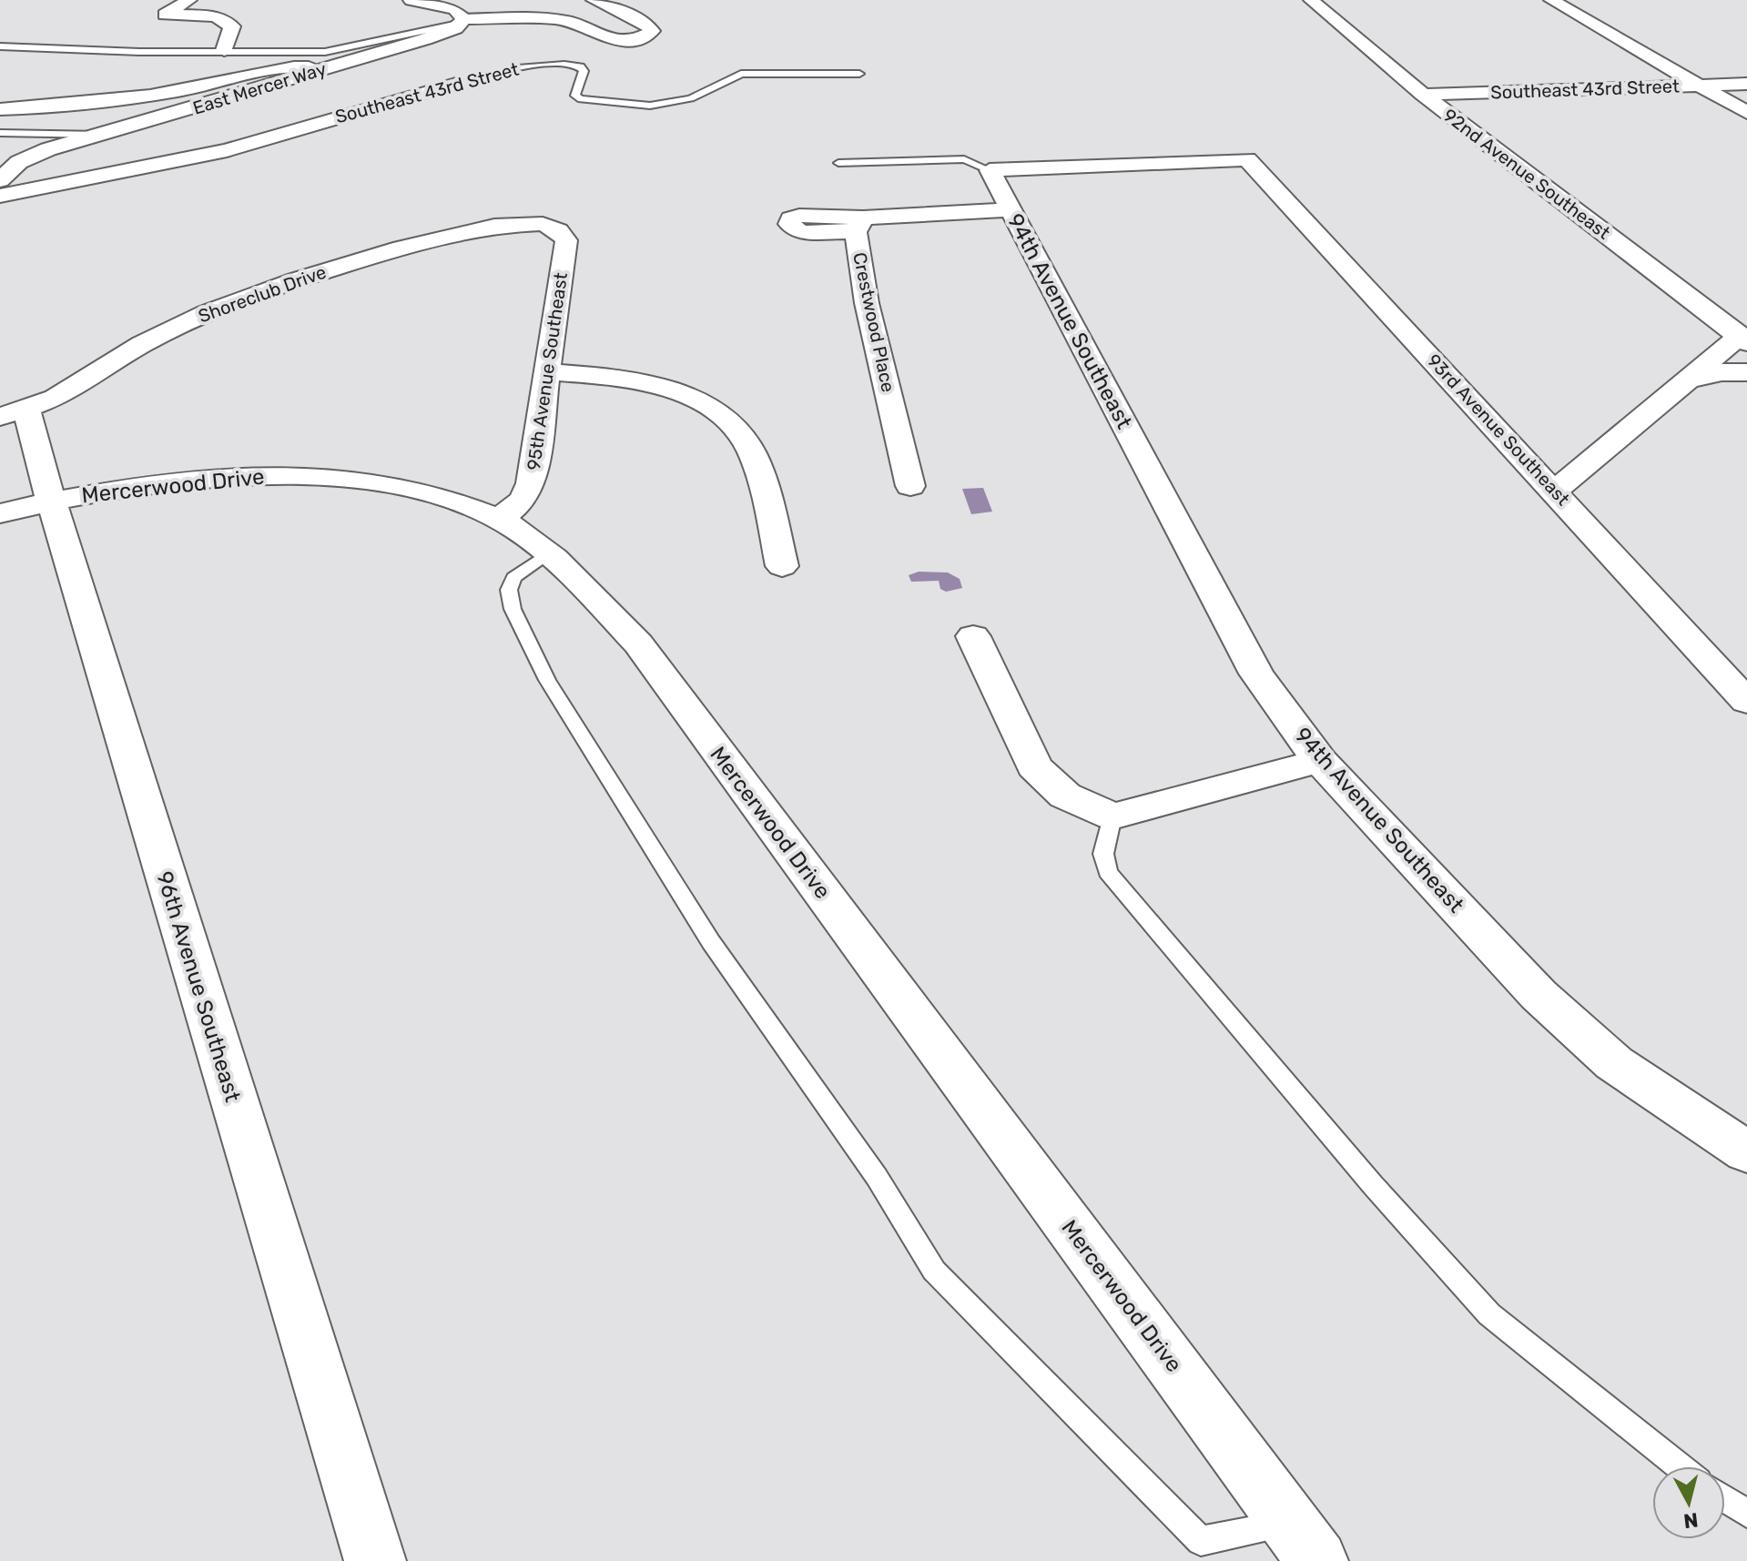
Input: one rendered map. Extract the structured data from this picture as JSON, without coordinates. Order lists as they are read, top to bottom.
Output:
{
  "streets": {
    "street": [
      "East Mercer Way",
      "Southeast 43rd Street",
      "92nd Avenue Southeast",
      "Shoreclub Drive",
      "94th Avenue Southeast",
      "Crestwood Place",
      "95th Avenue Southeast",
      "93rd Avenue Southeast",
      "Mercerwood Drive",
      "96th Avenue Southeast"
    ]
  },
  "crossings": [
    ["Southeast 43rd Street", "92nd Avenue Southeast"],
    ["Shoreclub Drive", "95th Avenue Southeast"],
    ["Shoreclub Drive", "96th Avenue Southeast"],
    ["94th Avenue Southeast", "Crestwood Place"],
    ["94th Avenue Southeast", "93rd Avenue Southeast"],
    ["95th Avenue Southeast", "Mercerwood Drive"],
    ["Mercerwood Drive", "96th Avenue Southeast"]
  ],
  "north": "bottom"
}
